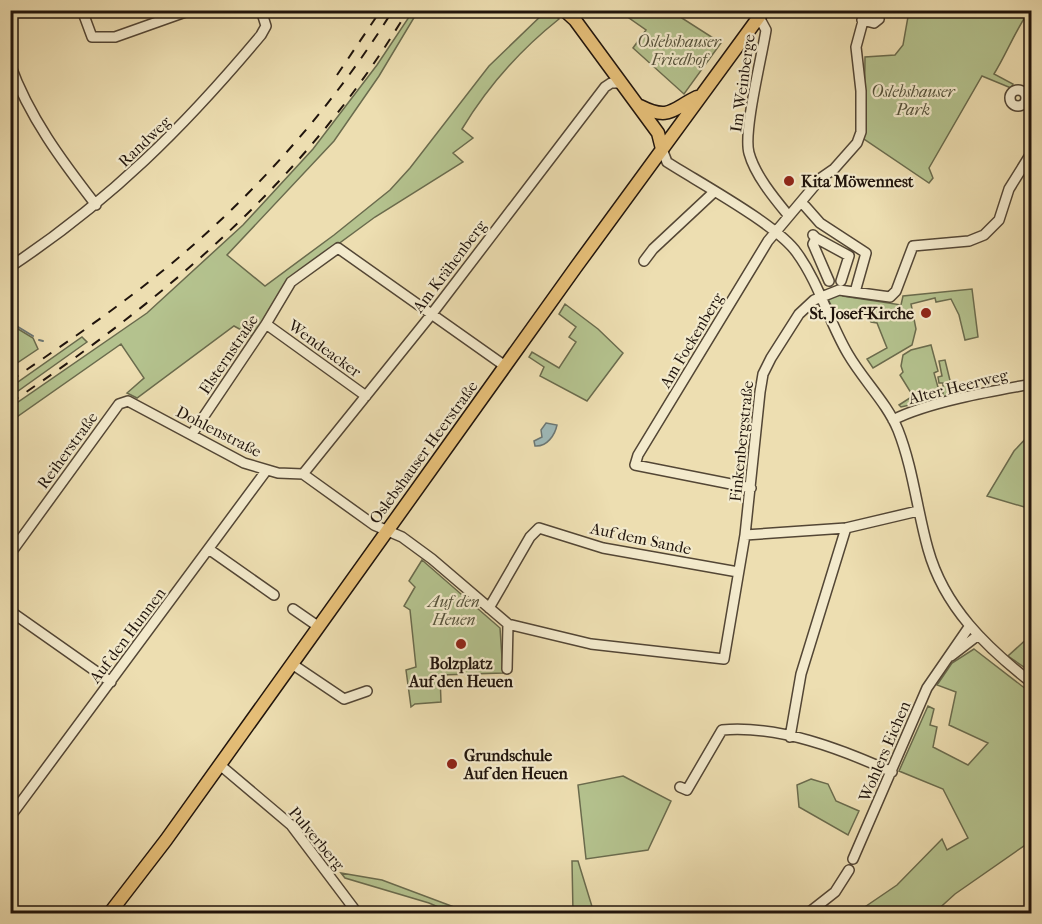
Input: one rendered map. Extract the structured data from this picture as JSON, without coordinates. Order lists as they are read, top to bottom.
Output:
{
  "streets": {
    "main road": ["Oslebshauser Heerstraße"],
    "street": [
      "Im Weinberge",
      "Randweg",
      "Am Krähenberg",
      "Am Fockenberg",
      "Wendeacker",
      "Elsternstraße",
      "Alter Heerweg",
      "Dohlenstraße",
      "Finkenbergstraße",
      "Reiherstraße",
      "Auf dem Sande",
      "Auf den Hunnen",
      "Wohlers Eichen",
      "Pulverberg"
    ]
  },
  "crossings": [
    ["Im Weinberge", "Am Fockenberg"],
    ["Im Weinberge", "Oslebshauser Heerstraße"],
    ["Am Krähenberg", "Wendeacker"],
    ["Am Krähenberg", "Elsternstraße"],
    ["Am Krähenberg", "Dohlenstraße"],
    ["Am Fockenberg", "Finkenbergstraße"],
    ["Wendeacker", "Elsternstraße"],
    ["Elsternstraße", "Dohlenstraße"],
    ["Dohlenstraße", "Reiherstraße"],
    ["Dohlenstraße", "Auf den Hunnen"],
    ["Finkenbergstraße", "Auf dem Sande"],
    ["Oslebshauser Heerstraße", "Pulverberg"]
  ],
  "parks": ["Oslebshauser Friedhof", "Oslebshauser Park", "Auf den Heuen"],
  "places": [
    "Kita Möwennest",
    "St. Josef-Kirche",
    "Bolzplatz Auf den Heuen",
    "Grundschule Auf den Heuen"
  ]
}
